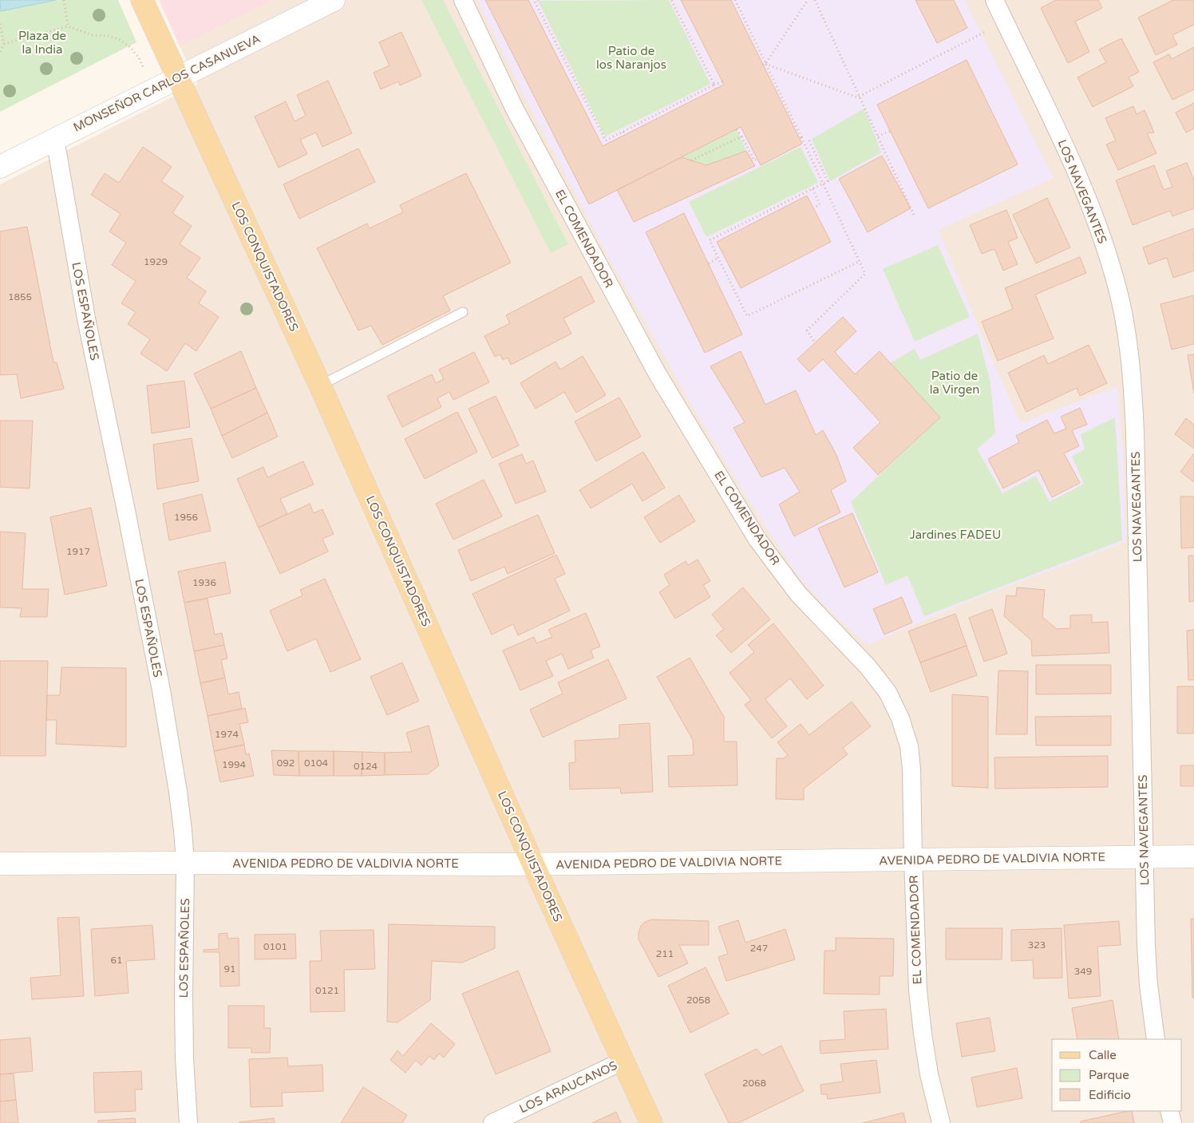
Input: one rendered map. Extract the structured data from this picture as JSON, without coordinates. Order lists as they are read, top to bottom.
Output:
{
  "streets": {
    "main road": ["LOS CONQUISTADORES"],
    "street": [
      "MONSEÑOR CARLOS CASANUEVA",
      "LOS NAVEGANTES",
      "EL COMENDADOR",
      "LOS ESPAÑOLES",
      "AVENIDA PEDRO DE VALDIVIA NORTE",
      "LOS ARAUCANOS"
    ]
  },
  "crossings": [
    ["MONSEÑOR CARLOS CASANUEVA", "LOS CONQUISTADORES"],
    ["MONSEÑOR CARLOS CASANUEVA", "LOS ESPAÑOLES"],
    ["LOS NAVEGANTES", "AVENIDA PEDRO DE VALDIVIA NORTE"],
    ["EL COMENDADOR", "AVENIDA PEDRO DE VALDIVIA NORTE"],
    ["LOS CONQUISTADORES", "AVENIDA PEDRO DE VALDIVIA NORTE"],
    ["LOS CONQUISTADORES", "LOS ARAUCANOS"],
    ["LOS ESPAÑOLES", "AVENIDA PEDRO DE VALDIVIA NORTE"]
  ],
  "parks": [
    "Plaza de la India",
    "Patio de los Naranjos",
    "Patio de la Virgen",
    "Jardines FADEU"
  ],
  "house_numbers": [
    "1929",
    "1855",
    "1956",
    "1917",
    "1936",
    "1974",
    "092",
    "0104",
    "1994",
    "0124",
    "323",
    "0101",
    "247",
    "211",
    "61",
    "91",
    "349",
    "0121",
    "2058",
    "2068"
  ],
  "legend": ["Calle", "Parque", "Edificio"]
}
